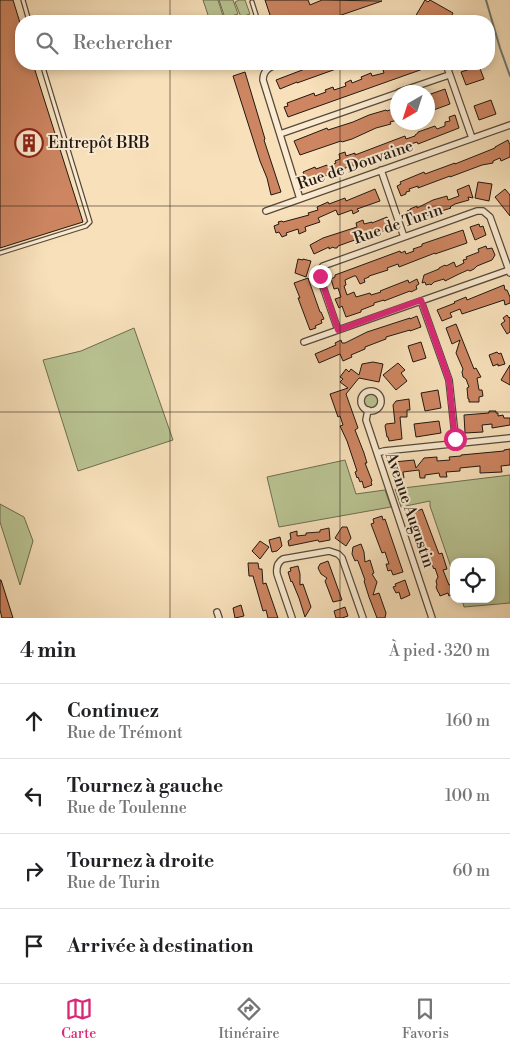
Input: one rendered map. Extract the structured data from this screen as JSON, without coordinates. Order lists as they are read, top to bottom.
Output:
{
  "streets": {
    "street": ["Rue de Douvaine", "Rue de Turin", "Avenue Augustin"]
  },
  "places": {
    "building": ["Entrepôt BRB"]
  },
  "north": "bottom left",
  "page": {
    "search": "Rechercher",
    "heading": ["4 min", "À pied · 320 m"],
    "list": [
      ["Continuez", "Rue de Trémont", "160 m"],
      ["Tournez à gauche", "Rue de Toulenne", "100 m"],
      ["Tournez à droite", "Rue de Turin", "60 m"],
      "Arrivée à destination"
    ],
    "nav": ["Carte", "Itinéraire", "Favoris"]
  }
}
